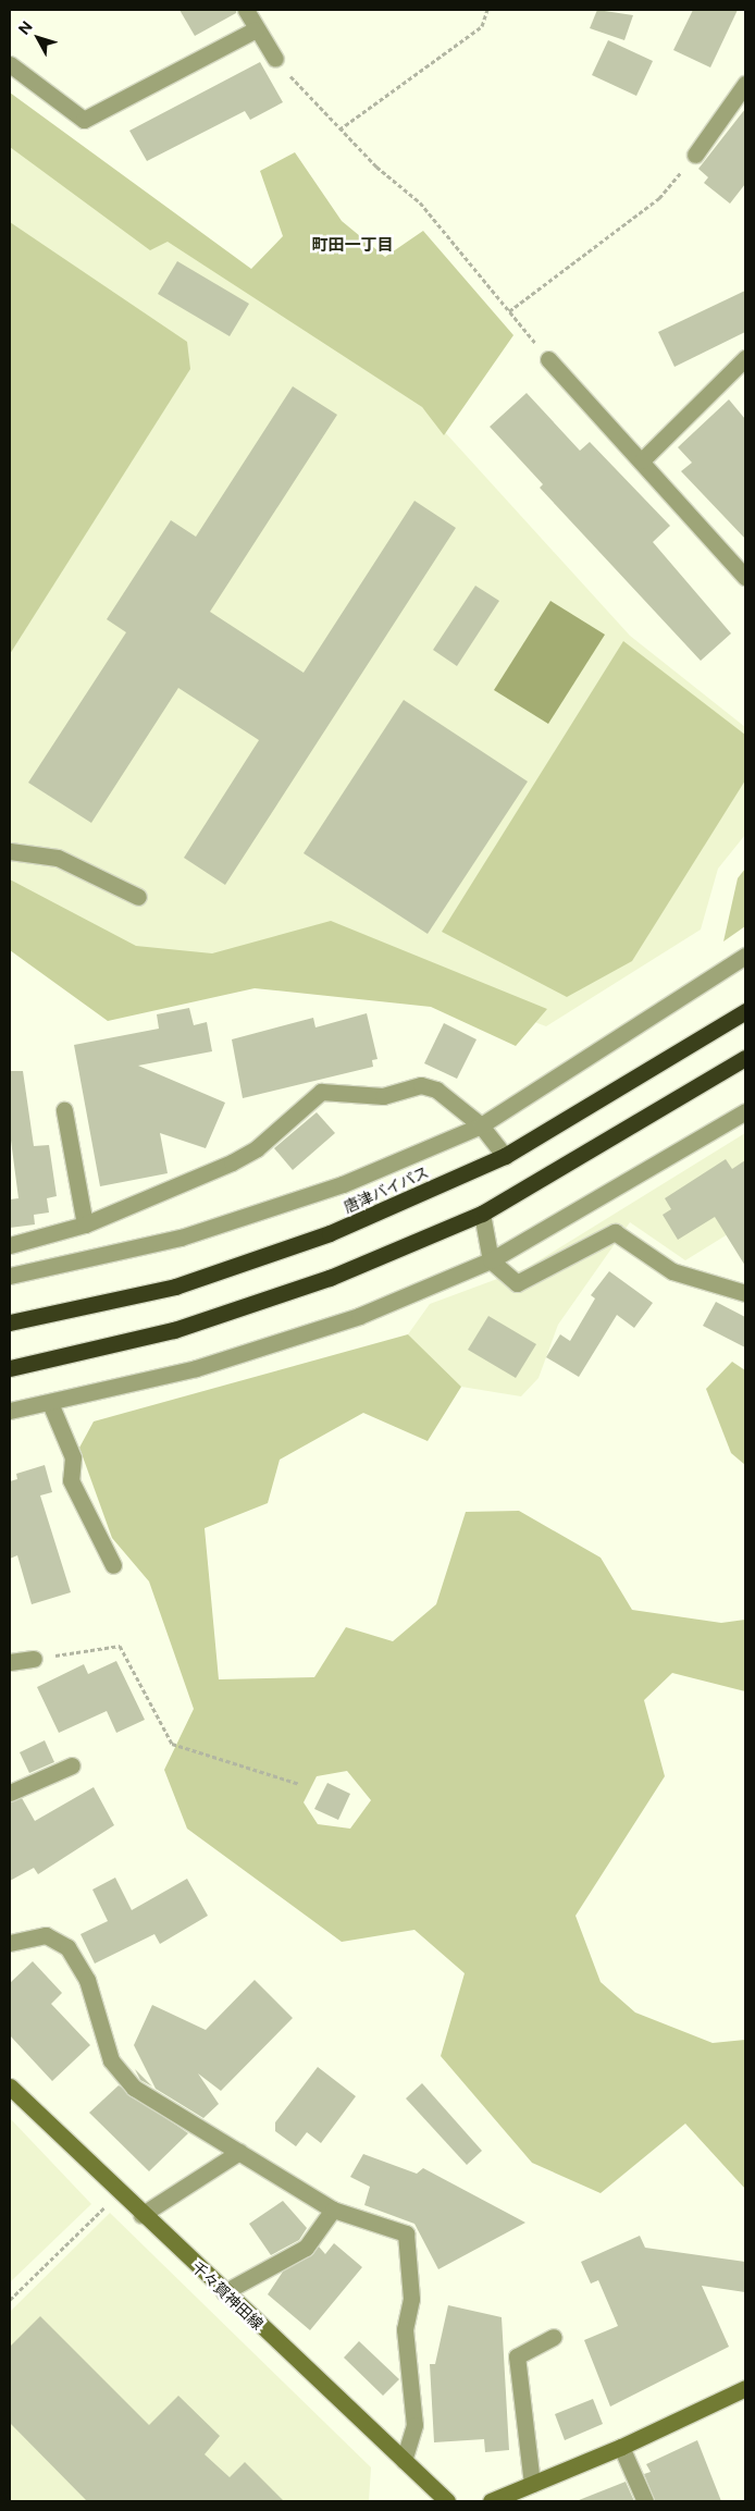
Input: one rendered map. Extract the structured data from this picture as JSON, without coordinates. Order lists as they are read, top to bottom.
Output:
{
  "streets": {
    "highway": ["唐津バイパス"],
    "main road": ["千々賀神田線"]
  },
  "districts": ["町田一丁目"],
  "north": "top left"
}
